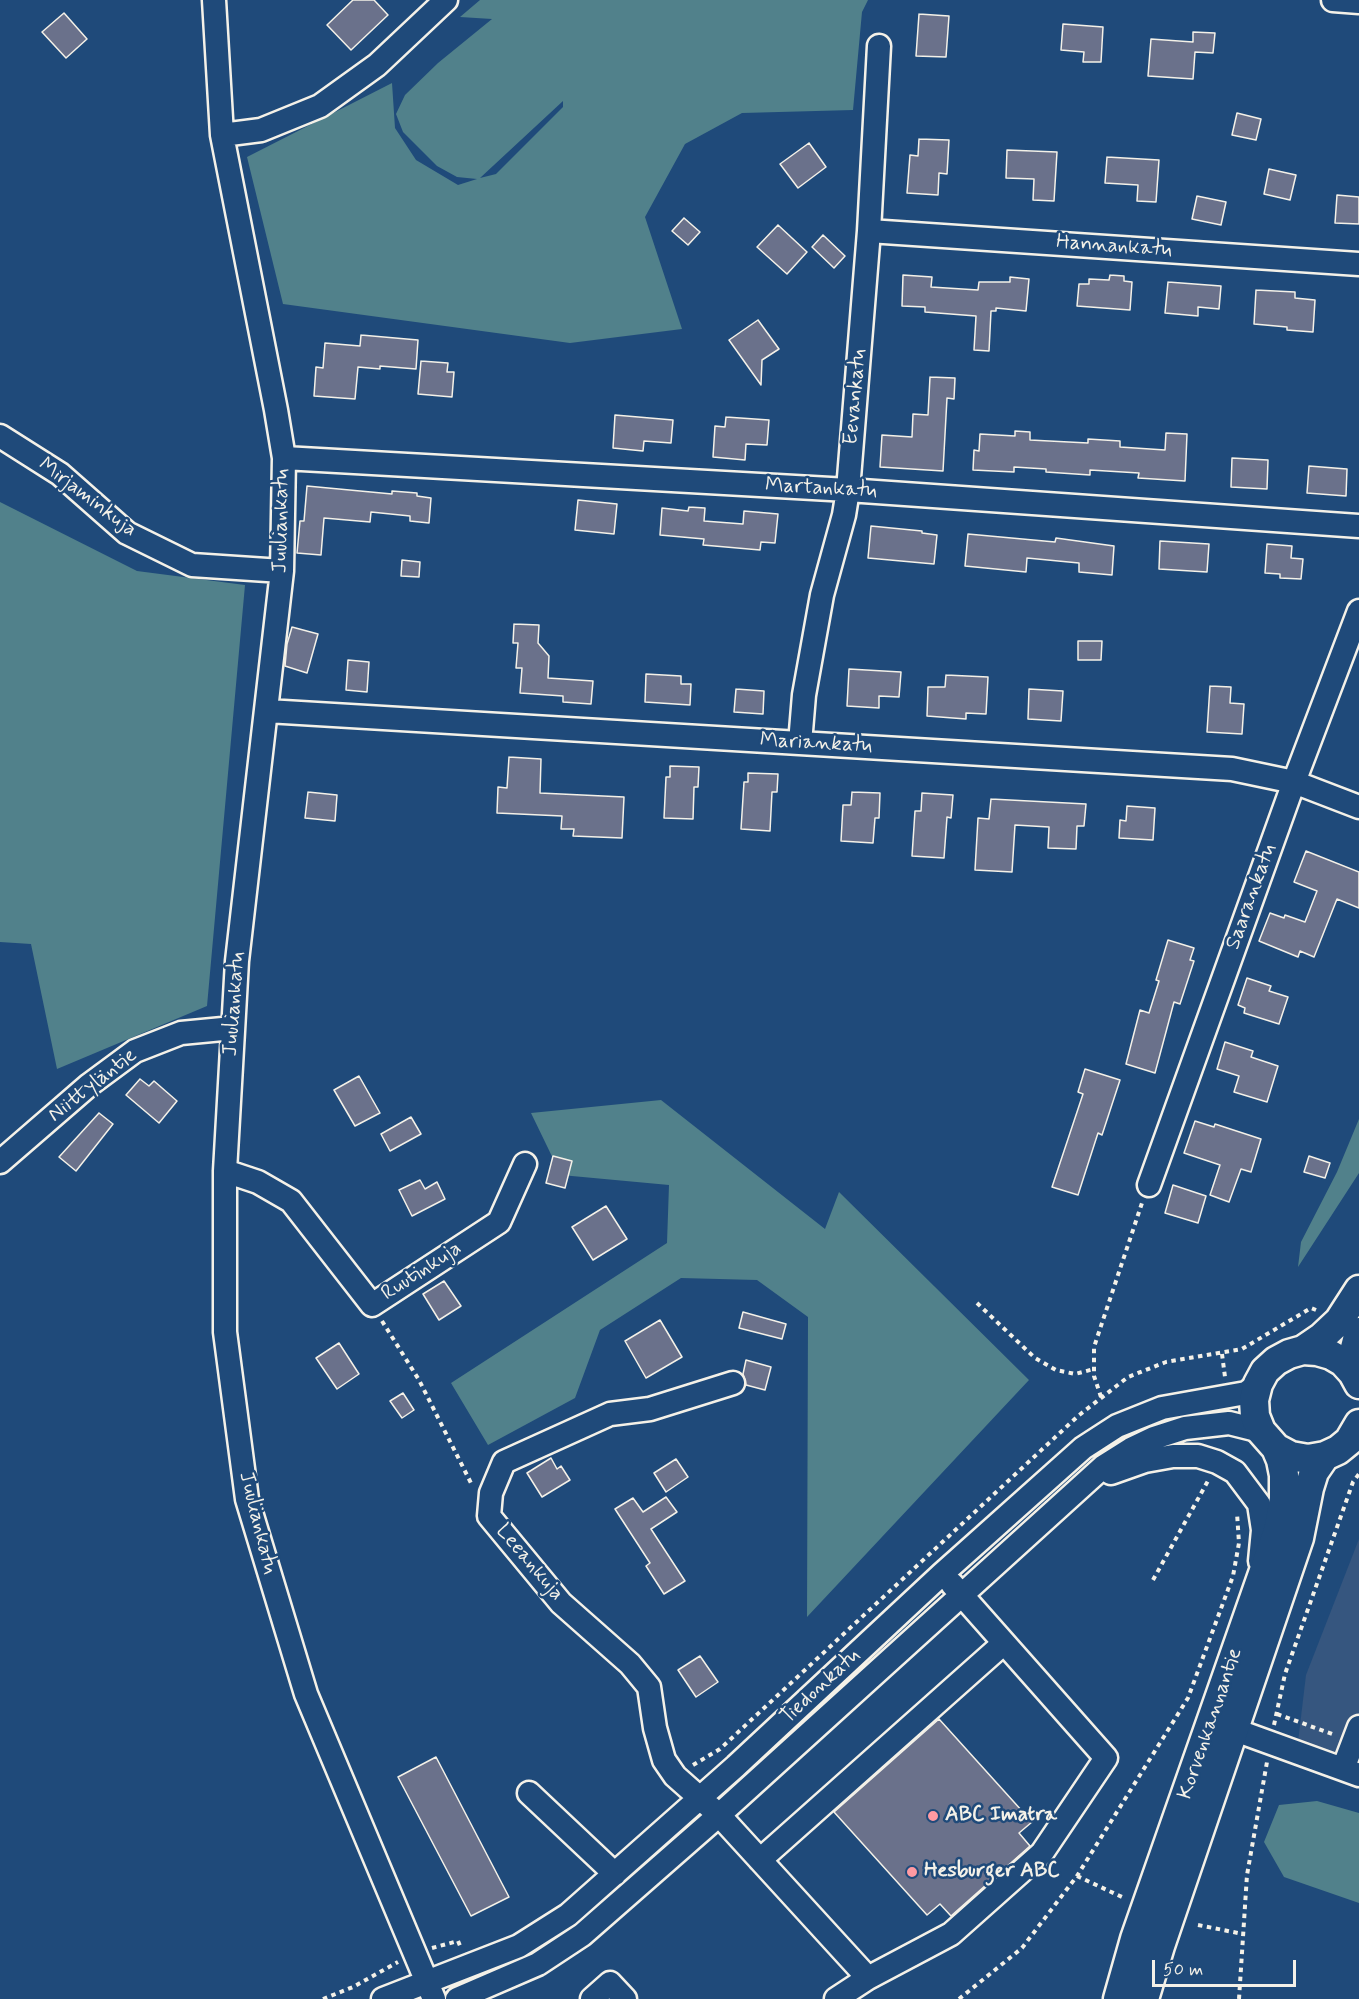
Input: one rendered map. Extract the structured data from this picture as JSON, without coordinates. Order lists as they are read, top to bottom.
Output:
{
  "streets": {
    "main road": ["Korvenkannantie"],
    "street": [
      "Hannankatu",
      "Eevankatu",
      "Martankatu",
      "Mirjaminkuja",
      "Juuliankatu",
      "Mariankatu",
      "Saarankatu",
      "Niittyläntie",
      "Ruutinkuja",
      "Leeankuja",
      "Tiedonkatu"
    ]
  },
  "crossings": [
    ["Hannankatu", "Eevankatu"],
    ["Eevankatu", "Martankatu"],
    ["Eevankatu", "Mariankatu"],
    ["Martankatu", "Juuliankatu"],
    ["Mirjaminkuja", "Juuliankatu"],
    ["Juuliankatu", "Mariankatu"],
    ["Juuliankatu", "Niittyläntie"],
    ["Juuliankatu", "Ruutinkuja"],
    ["Juuliankatu", "Tiedonkatu"],
    ["Mariankatu", "Saarankatu"],
    ["Leeankuja", "Tiedonkatu"],
    ["Tiedonkatu", "Korvenkannantie"]
  ],
  "places": ["ABC Imatra", "Hesburger ABC"],
  "scale_bar": "50 m"
}
